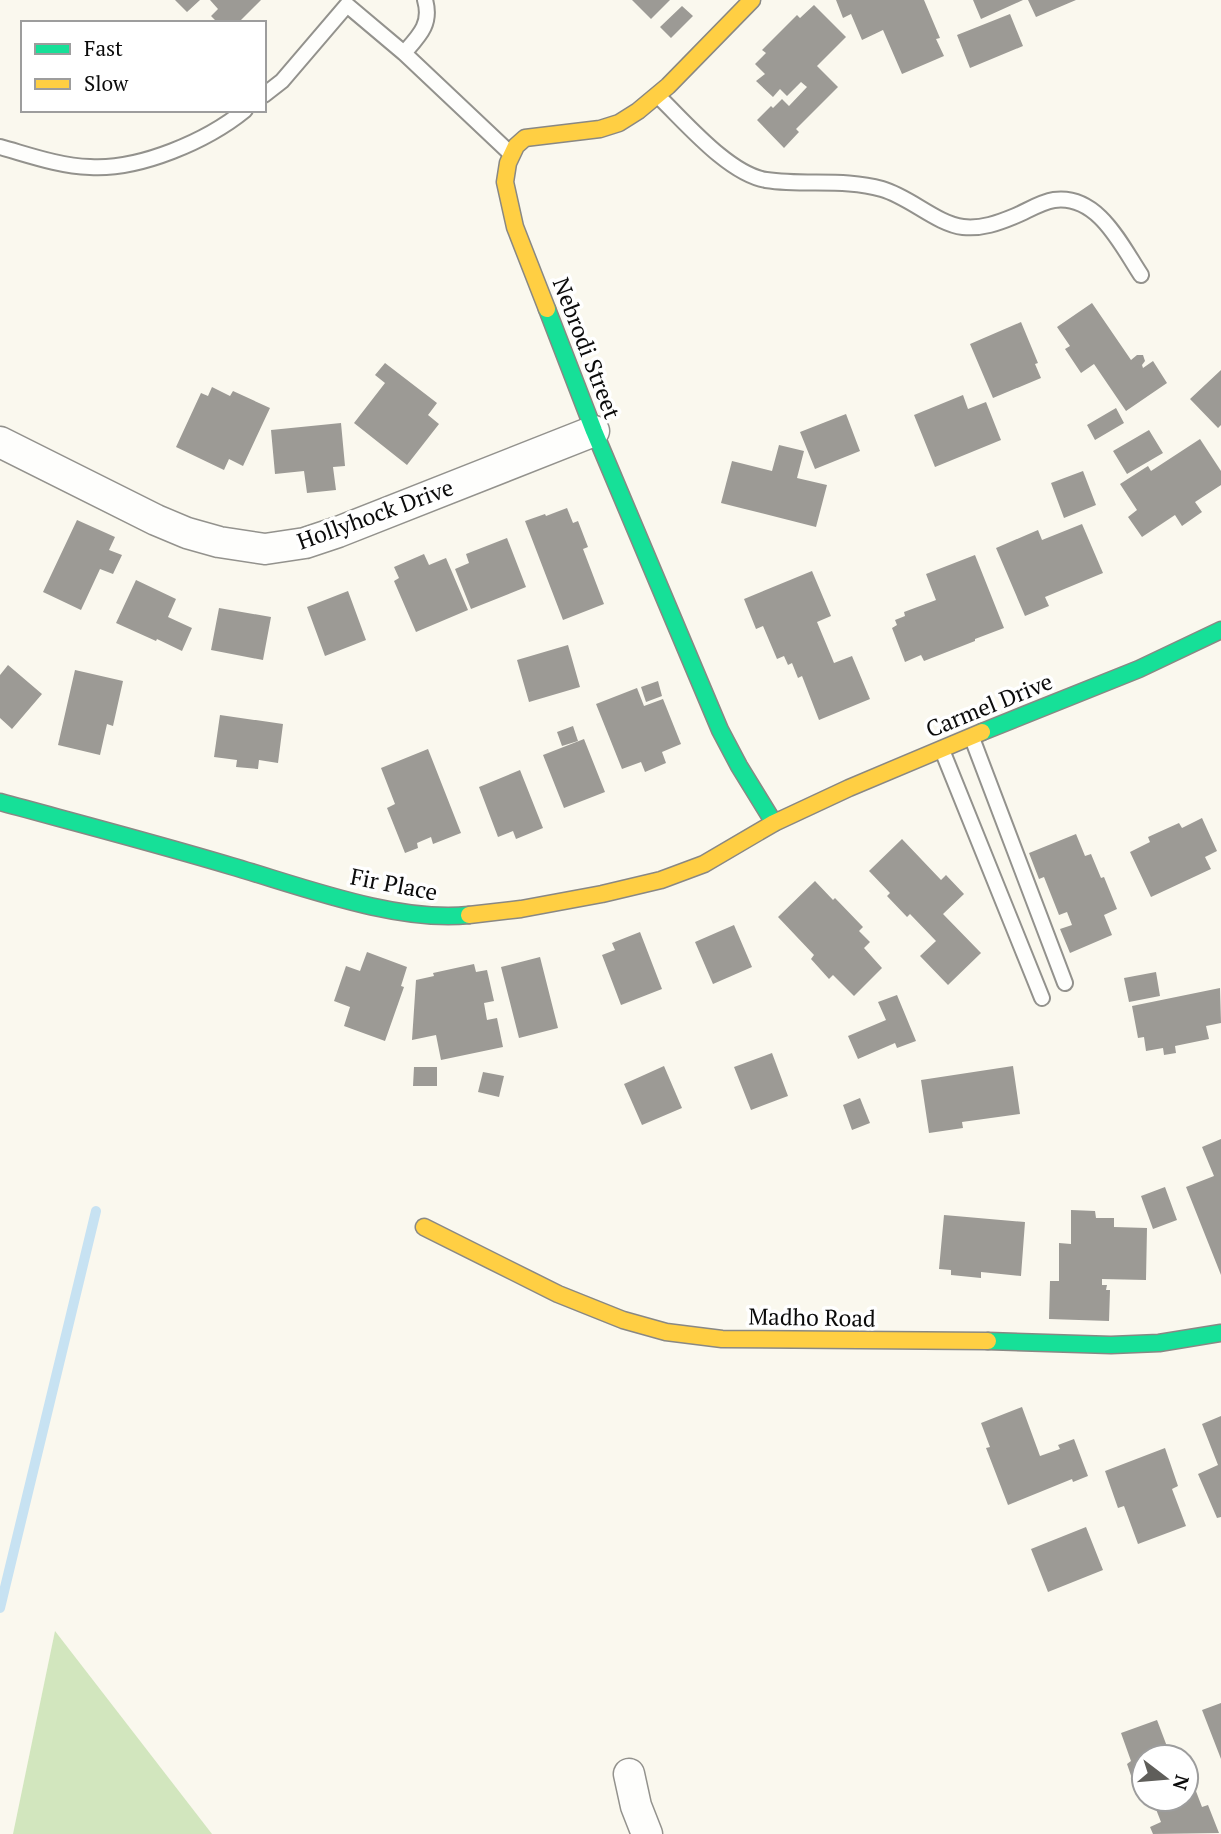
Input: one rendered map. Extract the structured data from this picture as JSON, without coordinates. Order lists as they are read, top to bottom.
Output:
{
  "streets": {
    "street": [
      "Nebrodi Street",
      "Hollyhock Drive",
      "Carmel Drive",
      "Fir Place",
      "Madho Road"
    ]
  },
  "crossings": [
    ["Nebrodi Street", "Hollyhock Drive"],
    ["Nebrodi Street", "Carmel Drive"],
    ["Nebrodi Street", "Fir Place"],
    ["Carmel Drive", "Fir Place"]
  ],
  "legend": ["Fast", "Slow"],
  "north": "right"
}
